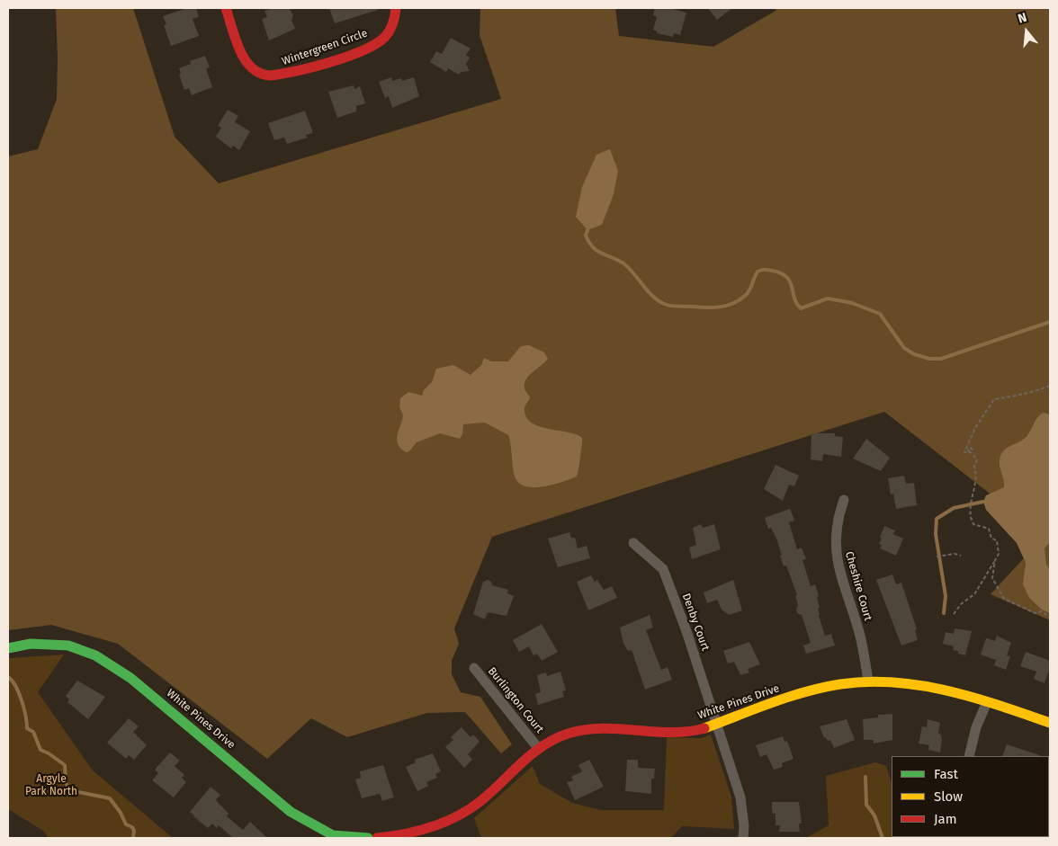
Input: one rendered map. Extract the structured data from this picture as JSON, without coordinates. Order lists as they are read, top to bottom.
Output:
{
  "streets": {
    "street": [
      "Wintergreen Circle",
      "Cheshire Court",
      "Denby Court",
      "Burlington Court",
      "White Pines Drive"
    ]
  },
  "crossings": [
    ["Cheshire Court", "White Pines Drive"],
    ["Denby Court", "White Pines Drive"],
    ["Burlington Court", "White Pines Drive"]
  ],
  "parks": ["Argyle Park North"],
  "legend": ["Fast", "Slow", "Jam"],
  "north": "top"
}
